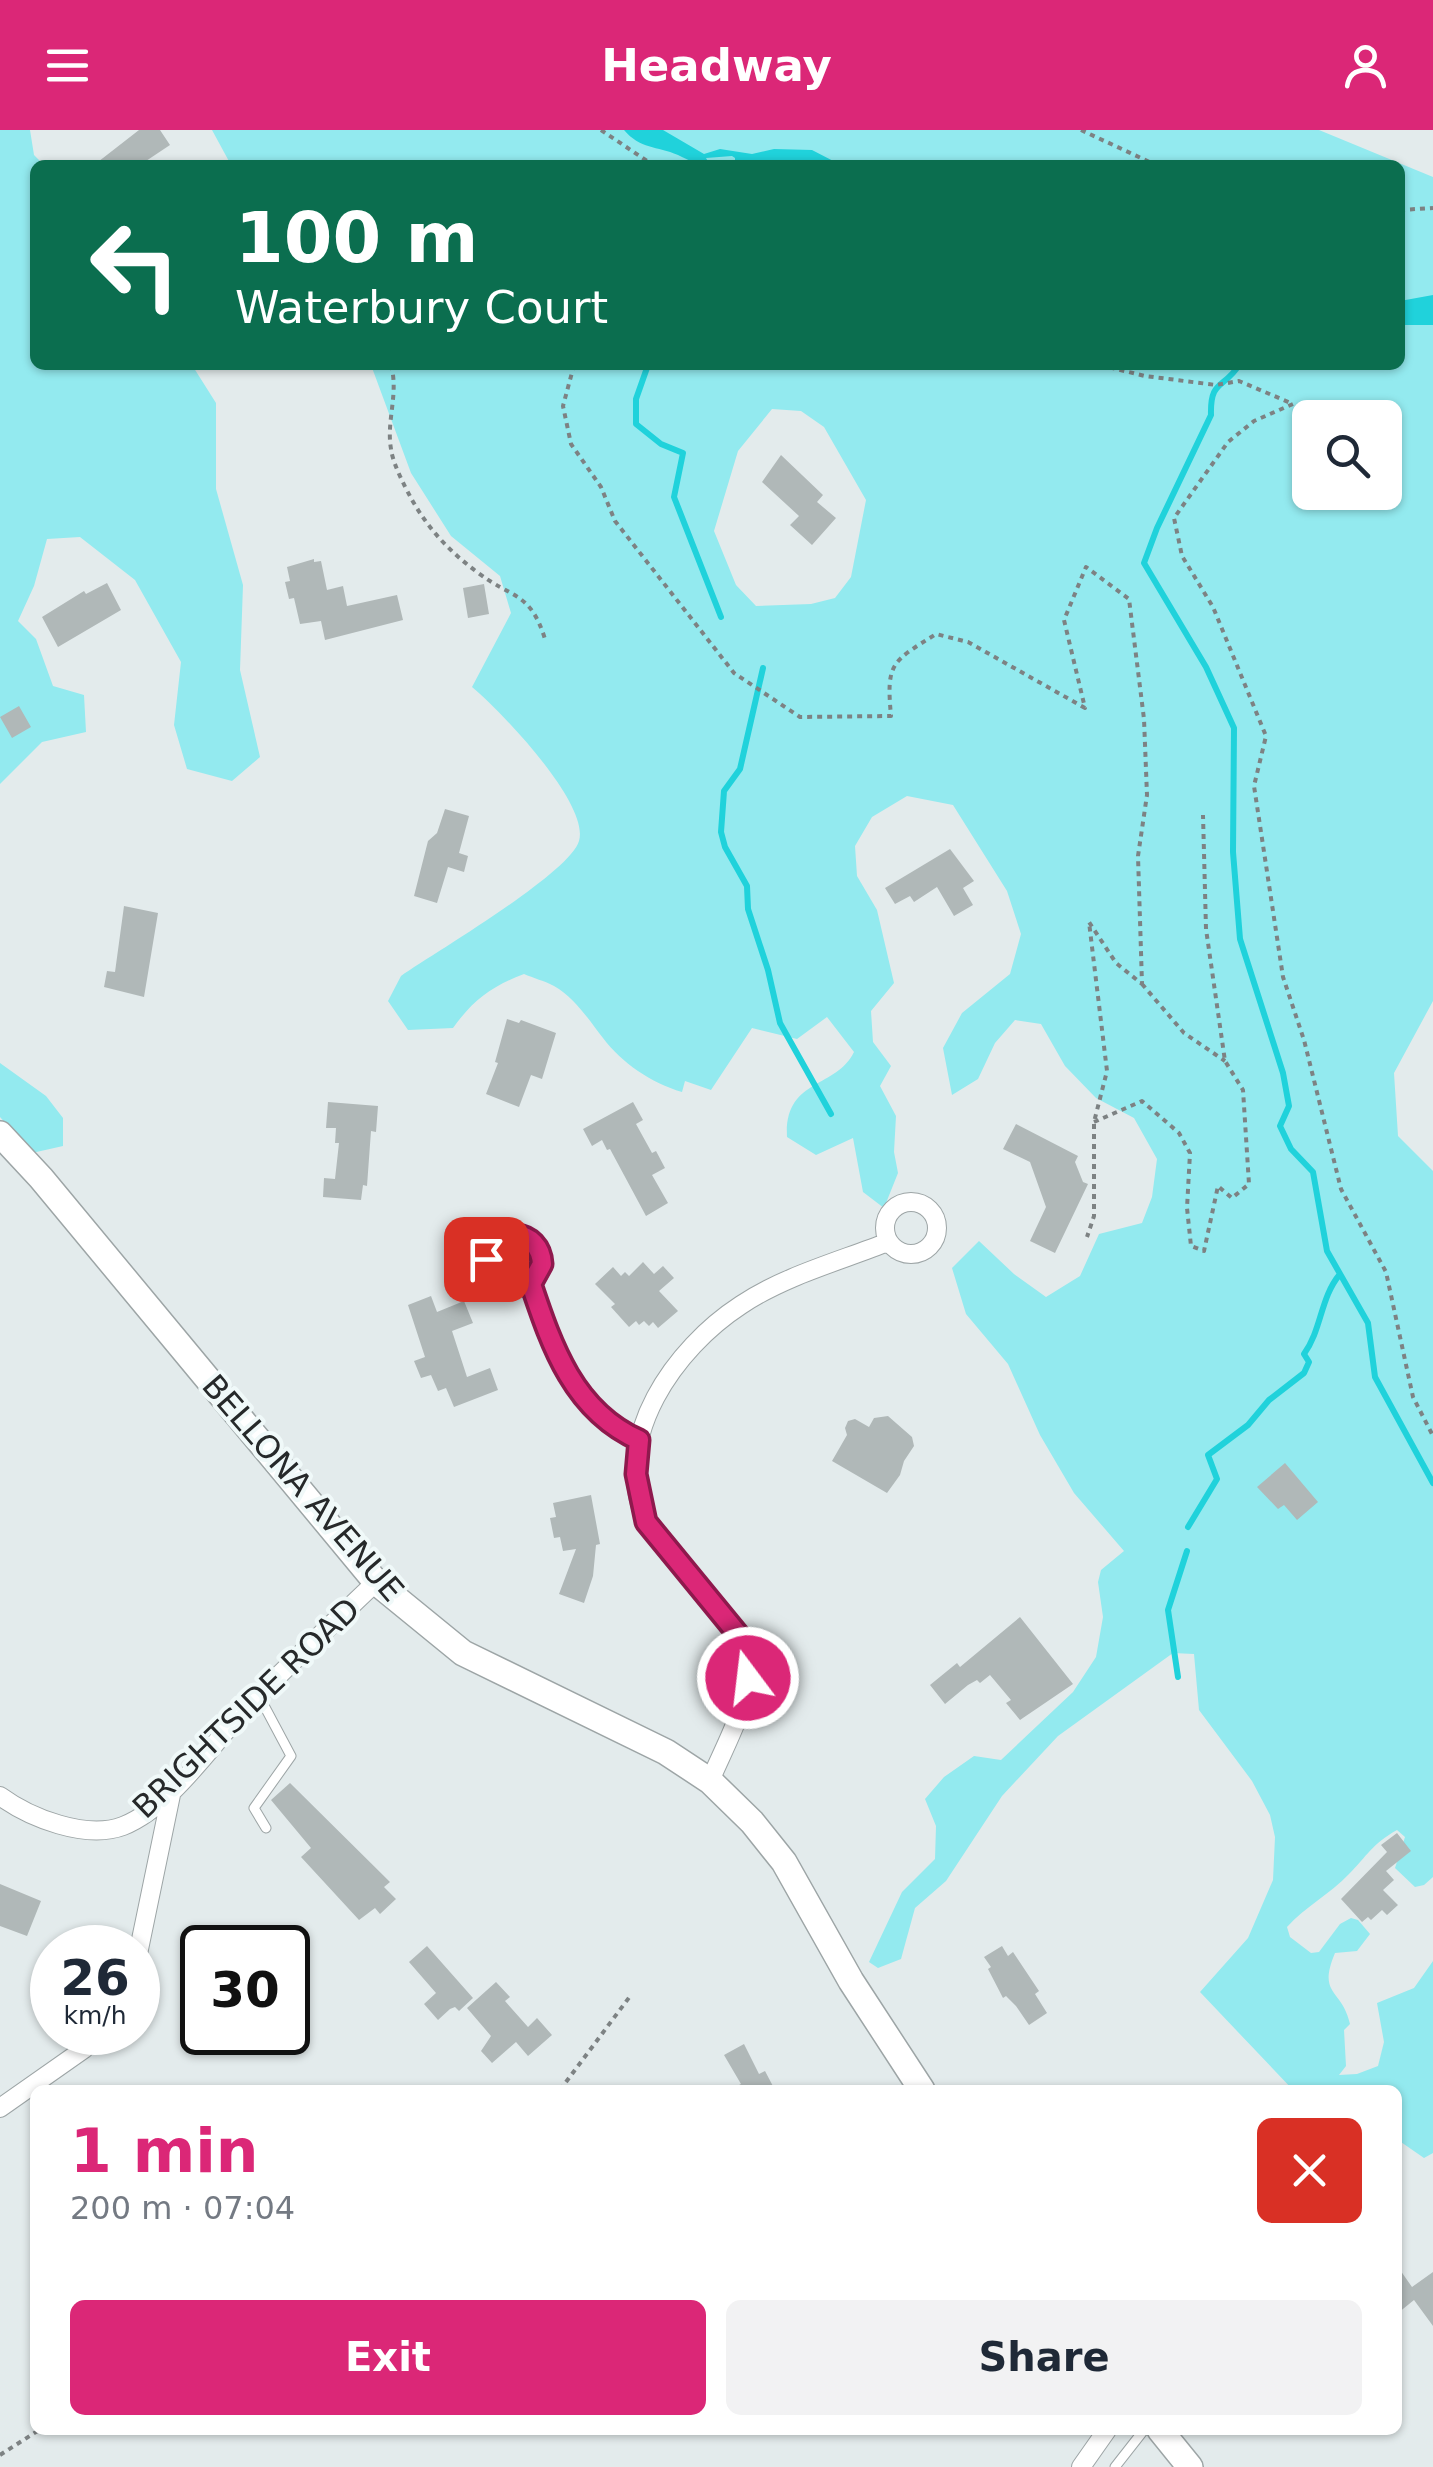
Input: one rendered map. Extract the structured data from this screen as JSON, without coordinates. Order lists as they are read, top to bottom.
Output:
{
  "streets": {
    "main road": ["BELLONA AVENUE"],
    "street": ["BRIGHTSIDE ROAD"]
  },
  "crossings": [
    ["BELLONA AVENUE", "BRIGHTSIDE ROAD"]
  ],
  "page": {
    "header": "Headway",
    "turn": ["100 m", "Waterbury Court"],
    "speed": "26 km/h",
    "limit": "30",
    "heading": ["1 min", "200 m · 07:04"],
    "buttons": ["Exit", "Share"]
  }
}
